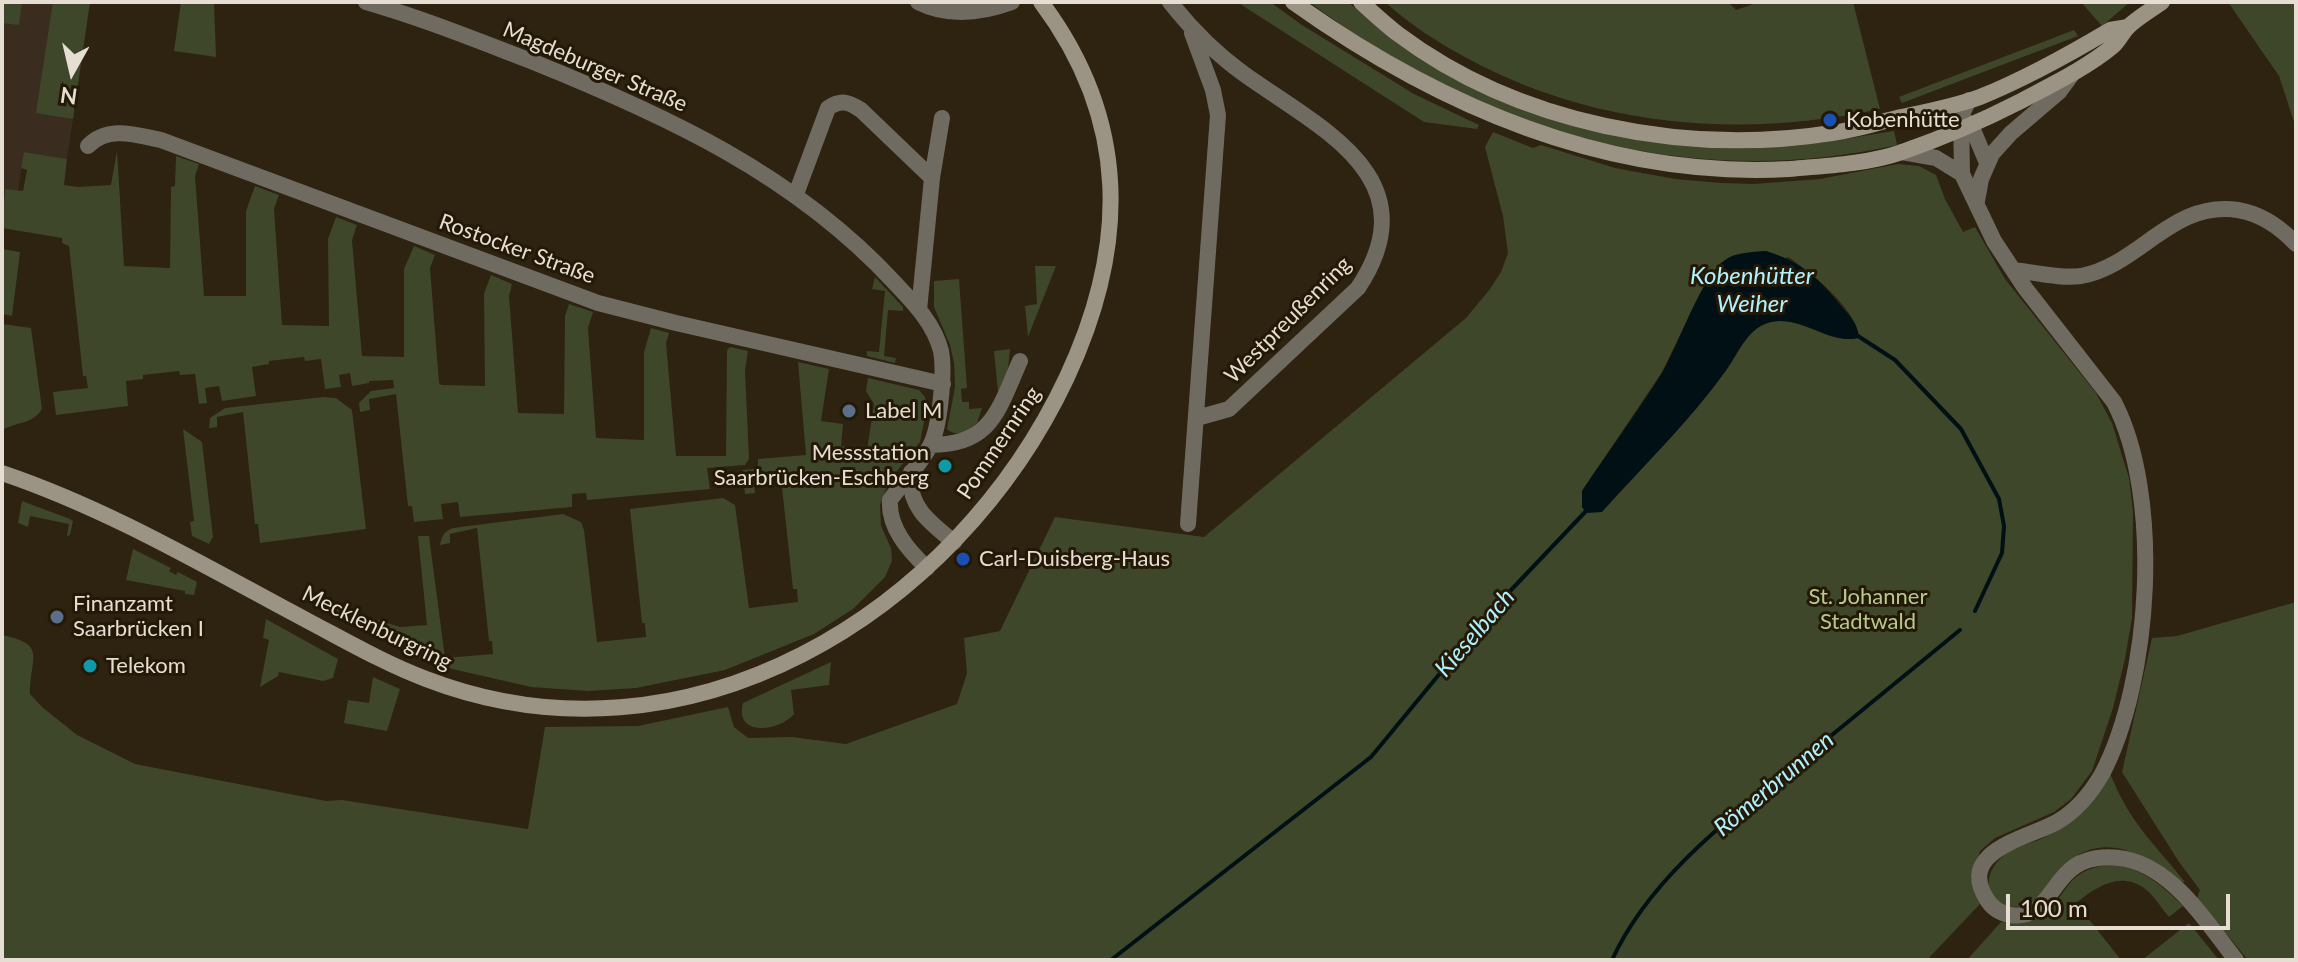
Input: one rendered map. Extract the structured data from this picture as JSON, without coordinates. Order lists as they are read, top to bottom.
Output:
{
  "streets": {
    "street": [
      "Magdeburger Straße",
      "Rostocker Straße",
      "Westpreußenring",
      "Pommernring",
      "Mecklenburgring"
    ]
  },
  "crossings": [
    ["Magdeburger Straße", "Rostocker Straße"],
    ["Magdeburger Straße", "Pommernring"],
    ["Magdeburger Straße", "Mecklenburgring"],
    ["Pommernring", "Mecklenburgring"]
  ],
  "water": ["Kobenhütter Weiher", "Kieselbach", "Römerbrunnen"],
  "parks": ["St. Johanner Stadtwald"],
  "places": [
    "Kobenhütte",
    "Label M",
    "Messstation Saarbrücken-Eschberg",
    "Carl-Duisberg-Haus",
    "Finanzamt Saarbrücken I",
    "Telekom"
  ],
  "scale_bar": "100 m",
  "north": "bottom"
}
